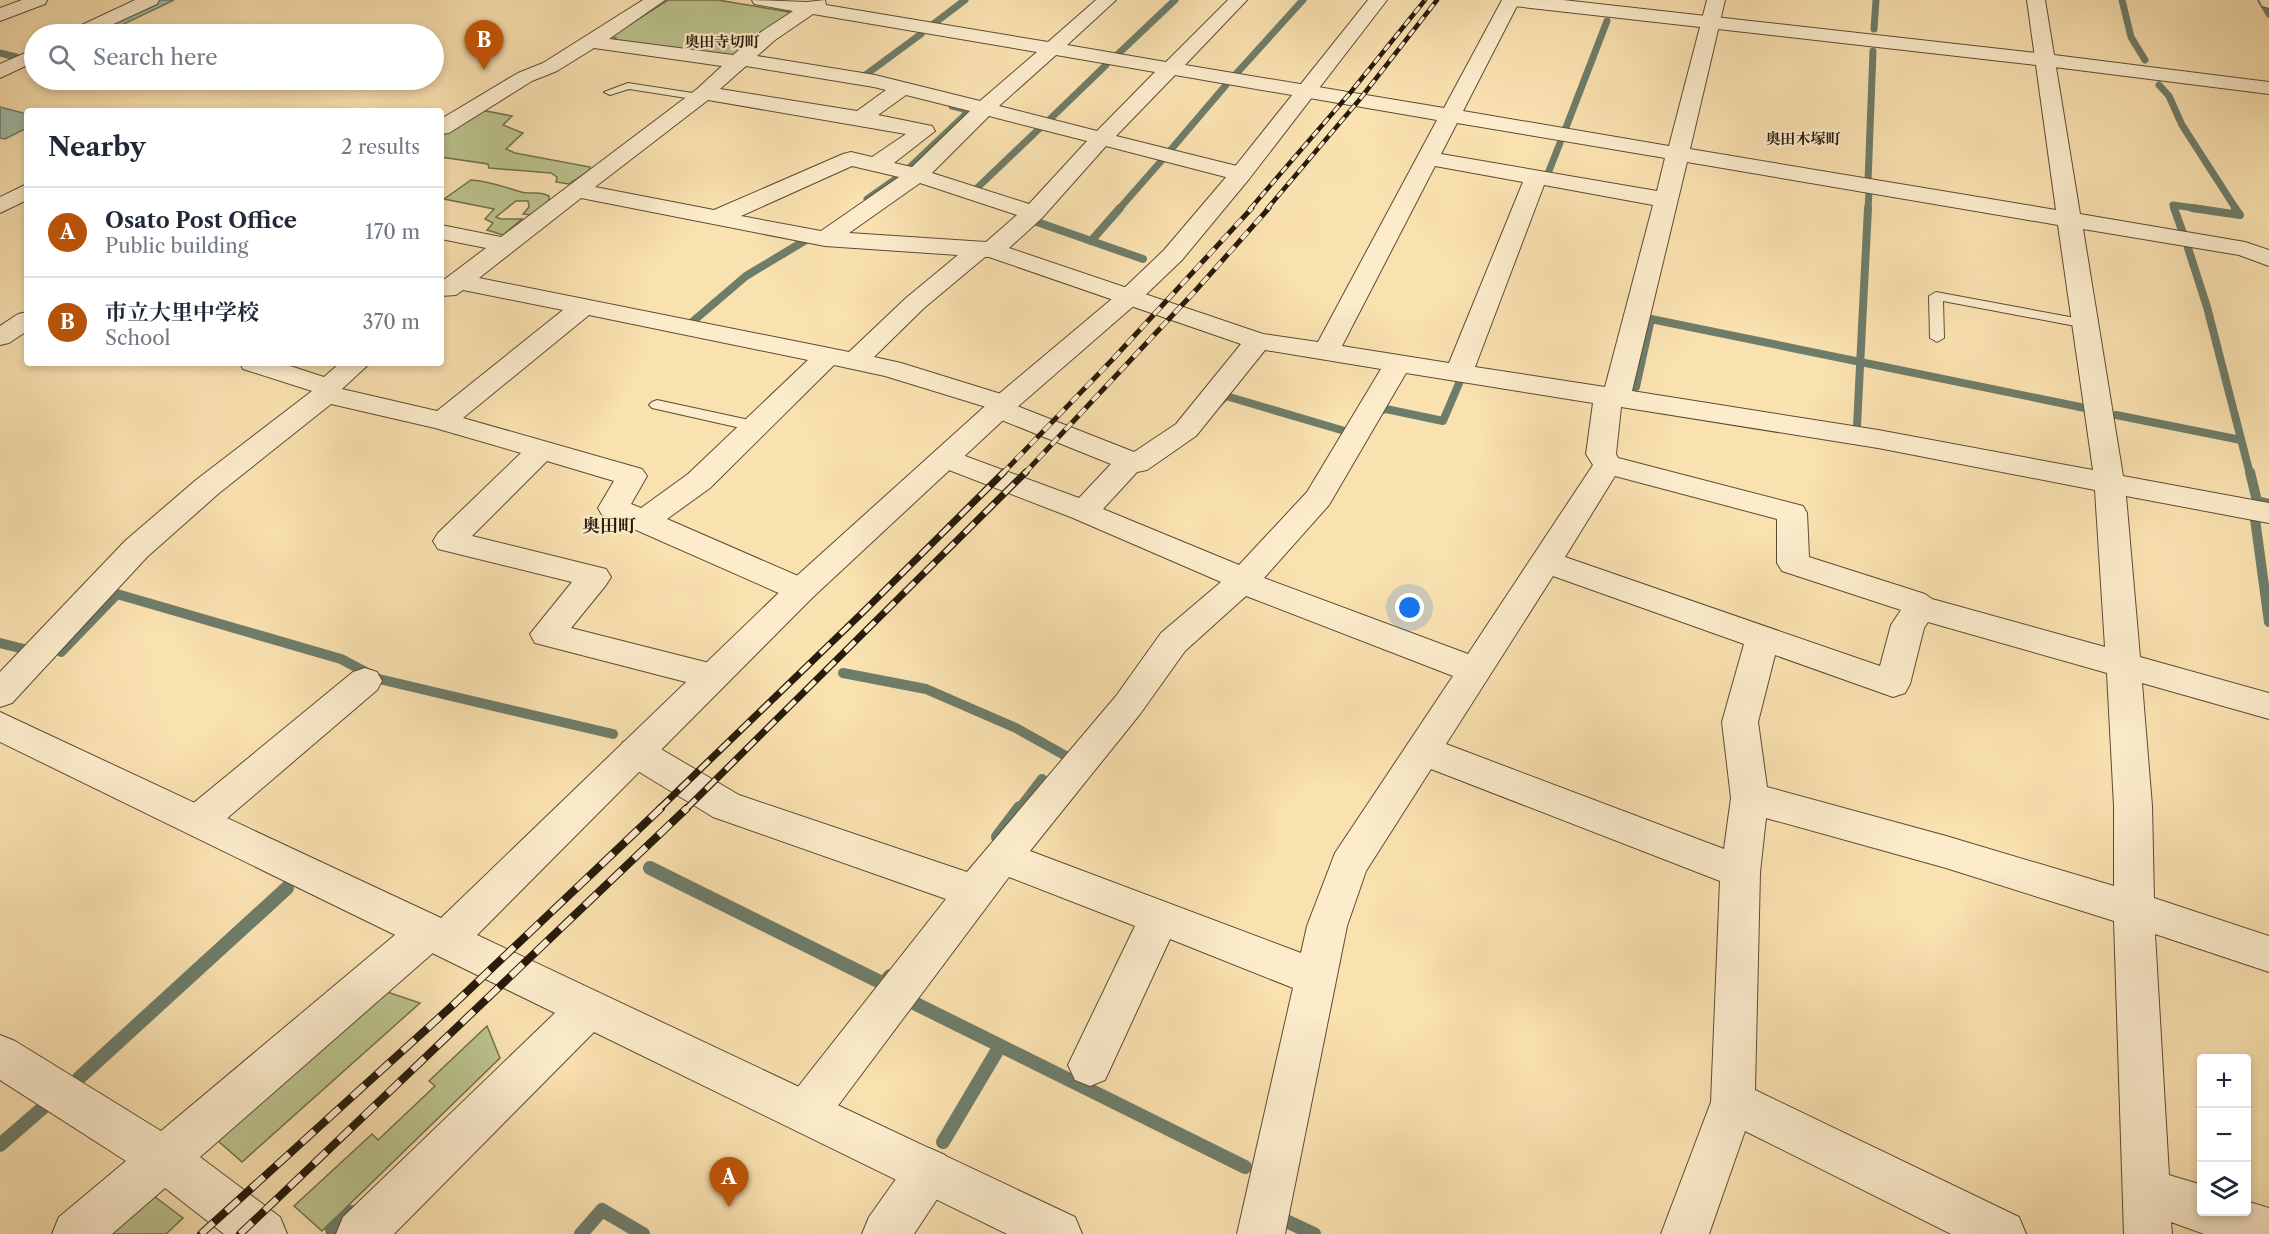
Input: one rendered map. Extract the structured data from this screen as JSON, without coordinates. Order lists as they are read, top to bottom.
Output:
{
  "districts": ["奥田寺切町", "奥田木塚町", "奥田町"],
  "page": {
    "pins": ["B", "A"],
    "search": "Search here",
    "heading": ["Nearby", "2 results"],
    "list": [
      {
        "mark": "A",
        "name": "Osato Post Office",
        "note": "Public building",
        "value": "170 m"
      },
      {
        "mark": "B",
        "name": "市立大里中学校",
        "note": "School",
        "value": "370 m"
      }
    ],
    "map_buttons": ["+", "−"]
  }
}
